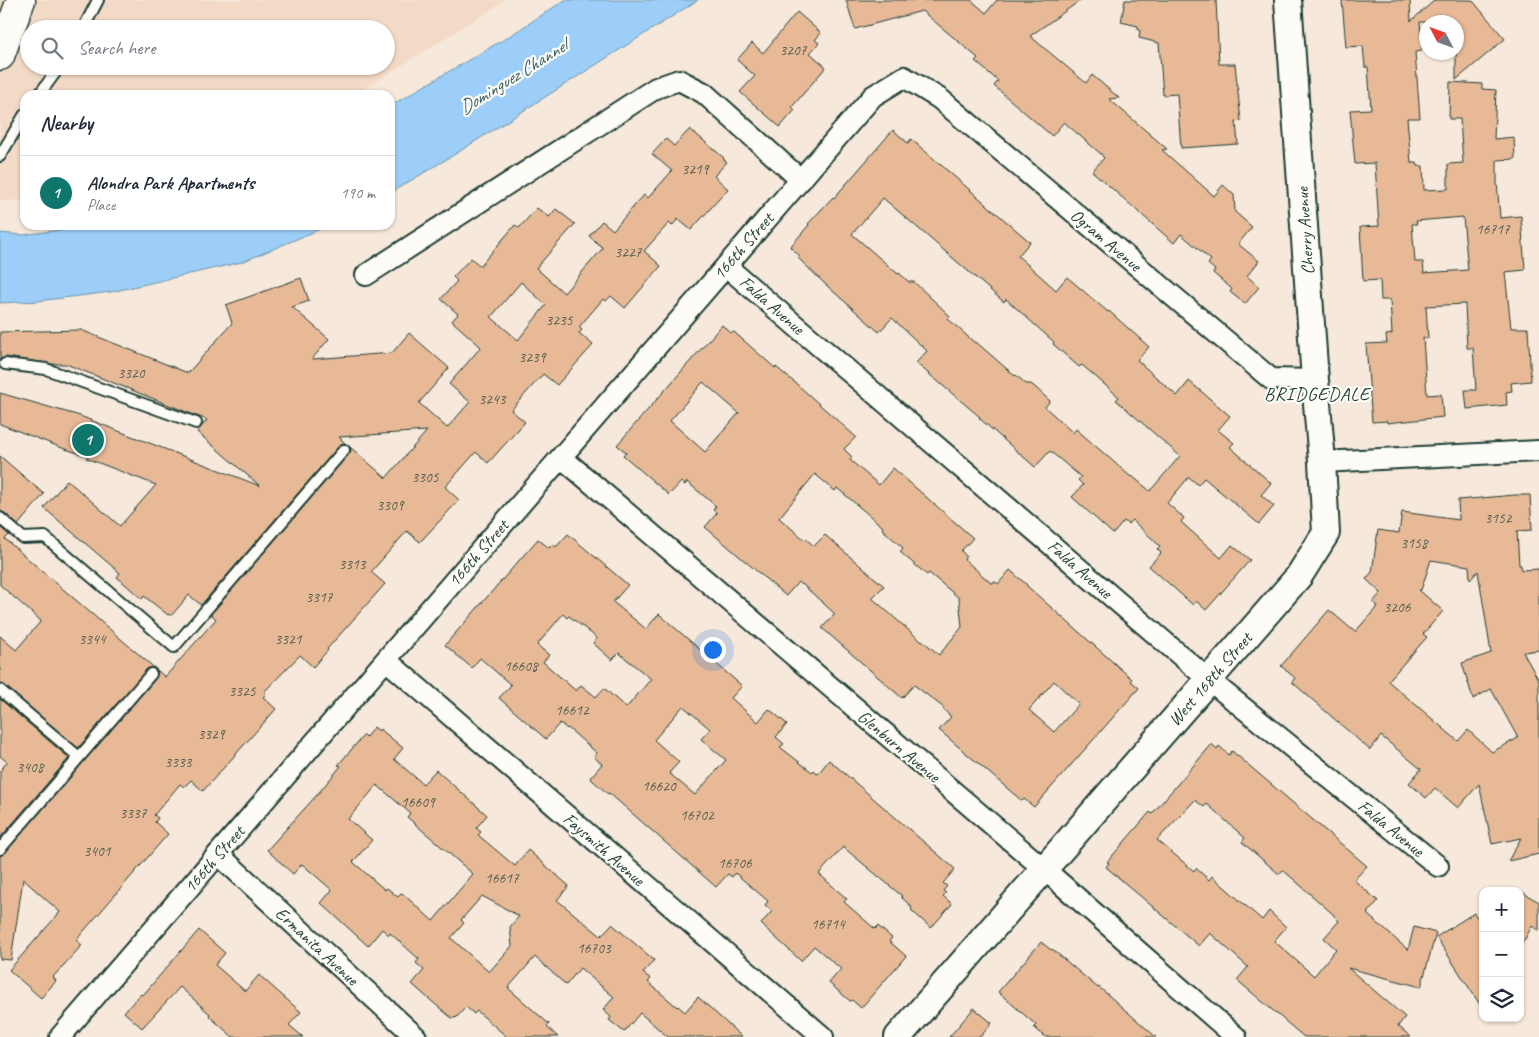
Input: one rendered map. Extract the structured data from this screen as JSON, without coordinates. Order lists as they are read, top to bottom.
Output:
{
  "streets": {
    "street": [
      "Cherry Avenue",
      "Ogram Avenue",
      "166th Street",
      "Falda Avenue",
      "West 168th Street",
      "Glenburn Avenue",
      "Faysmith Avenue",
      "Ermanita Avenue"
    ]
  },
  "crossings": [
    ["Cherry Avenue", "Ogram Avenue"],
    ["Cherry Avenue", "West 168th Street"],
    ["Ogram Avenue", "166th Street"],
    ["166th Street", "Falda Avenue"],
    ["166th Street", "Glenburn Avenue"],
    ["166th Street", "Faysmith Avenue"],
    ["166th Street", "Ermanita Avenue"],
    ["Falda Avenue", "West 168th Street"],
    ["West 168th Street", "Glenburn Avenue"]
  ],
  "districts": ["BRIDGEDALE"],
  "water": ["Dominguez Channel"],
  "house_numbers": [
    "3207",
    "3219",
    "16717",
    "3227",
    "3235",
    "3239",
    "3320",
    "3243",
    "3305",
    "3309",
    "3152",
    "3158",
    "3313",
    "3317",
    "3206",
    "3344",
    "3321",
    "16608",
    "3325",
    "16612",
    "3329",
    "3333",
    "3408",
    "16620",
    "16609",
    "3337",
    "16702",
    "3401",
    "16706",
    "16617",
    "16714",
    "16703"
  ],
  "north": "top left",
  "page": {
    "search": "Search here",
    "heading": "Nearby",
    "list": [
      {
        "mark": "1",
        "name": "Alondra Park Apartments",
        "note": "Place",
        "value": "190 m"
      }
    ],
    "pins": "1",
    "map_buttons": ["+", "−"]
  }
}
